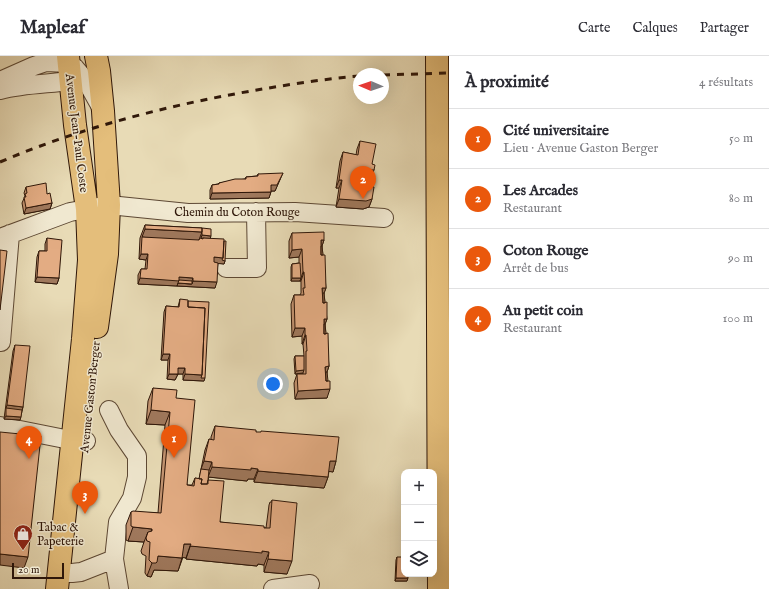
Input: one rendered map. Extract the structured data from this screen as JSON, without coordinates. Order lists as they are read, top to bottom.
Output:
{
  "streets": {
    "main road": ["Avenue Jean-Paul Coste", "Avenue Gaston Berger"],
    "street": ["Chemin du Coton Rouge"]
  },
  "crossings": [
    ["Avenue Jean-Paul Coste", "Chemin du Coton Rouge"],
    ["Avenue Jean-Paul Coste", "Avenue Gaston Berger"],
    ["Chemin du Coton Rouge", "Avenue Gaston Berger"]
  ],
  "places": {
    "shop": ["Tabac & Papeterie"]
  },
  "scale_bar": "20 m",
  "north": "left",
  "page": {
    "header": "Mapleaf",
    "nav": ["Carte", "Calques", "Partager"],
    "heading": ["À proximité", "4 résultats"],
    "list": [
      {
        "mark": "1",
        "name": "Cité universitaire",
        "note": "Lieu · Avenue Gaston Berger",
        "value": "50 m"
      },
      {
        "mark": "2",
        "name": "Les Arcades",
        "note": "Restaurant",
        "value": "80 m"
      },
      {
        "mark": "3",
        "name": "Coton Rouge",
        "note": "Arrêt de bus",
        "value": "90 m"
      },
      {
        "mark": "4",
        "name": "Au petit coin",
        "note": "Restaurant",
        "value": "100 m"
      }
    ],
    "pins": [
      "2",
      "1",
      "4",
      "3"
    ],
    "map_buttons": ["+", "−"],
    "scale": "20 m"
  }
}
